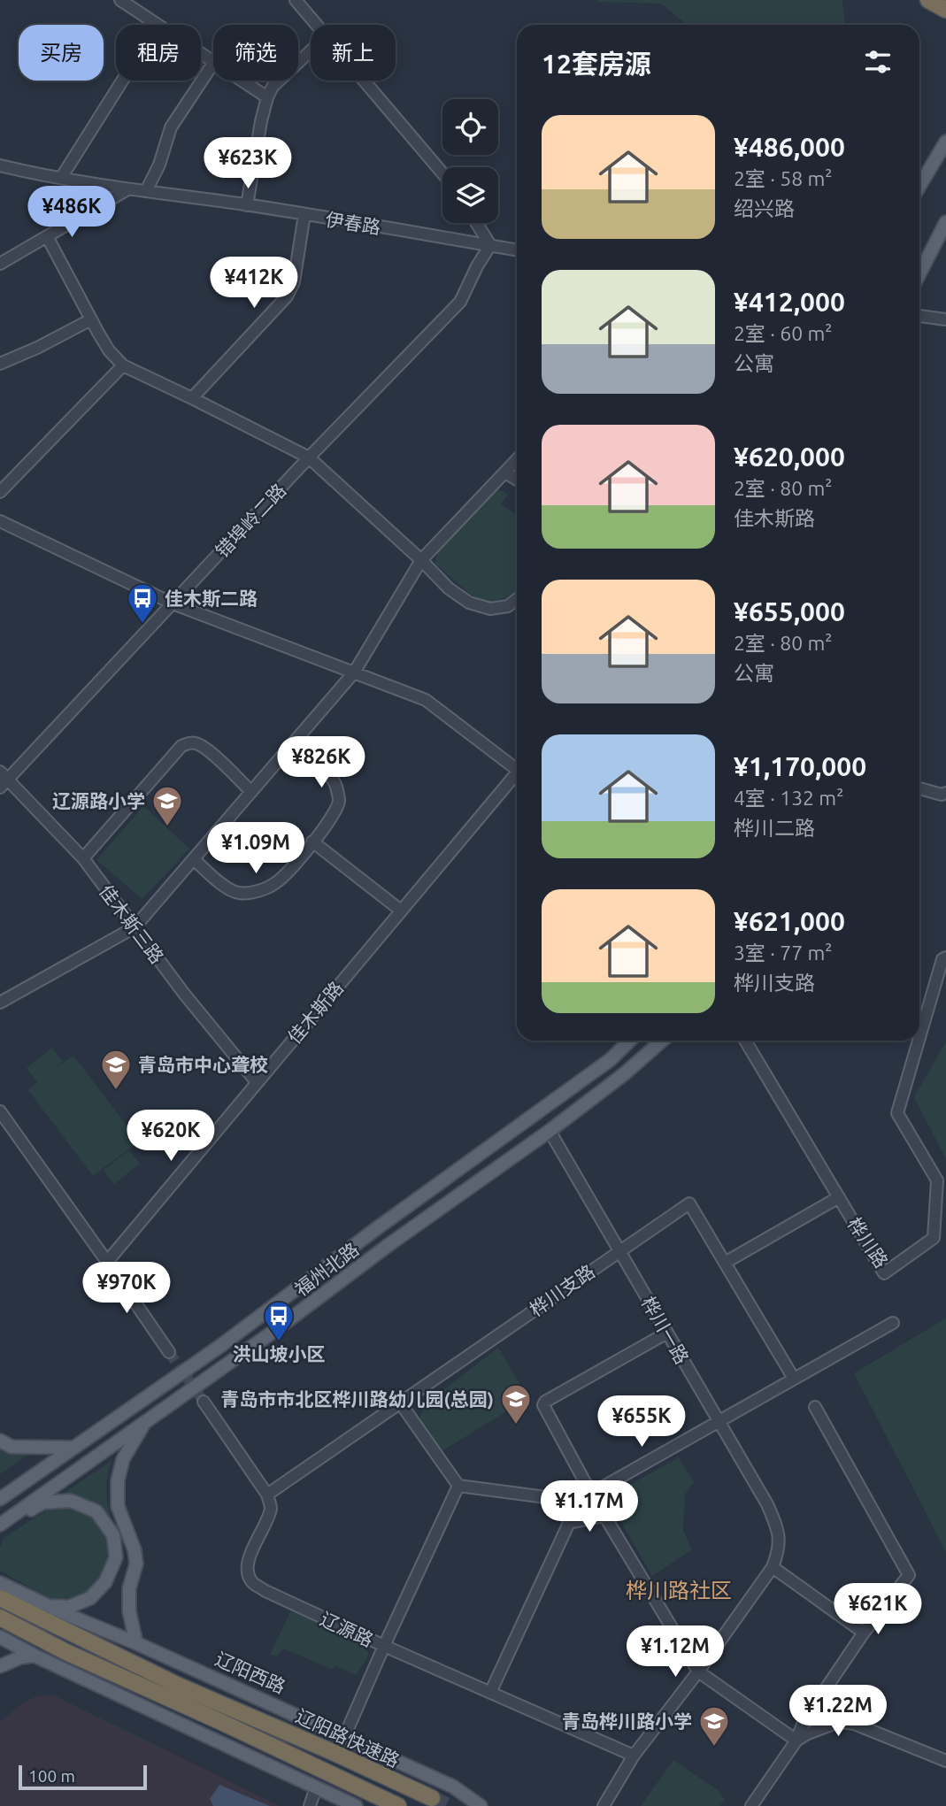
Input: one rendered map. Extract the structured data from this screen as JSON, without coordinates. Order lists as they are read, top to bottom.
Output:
{
  "streets": {
    "highway": ["辽阳路快速路"],
    "main road": ["福州北路", "辽阳西路"],
    "street": [
      "伊春路",
      "错埠岭二路",
      "佳木斯三路",
      "佳木斯路",
      "桦川路",
      "桦川支路",
      "桦川一路",
      "辽源路"
    ]
  },
  "crossings": [
    ["伊春路", "错埠岭二路"],
    ["错埠岭二路", "佳木斯三路"],
    ["佳木斯三路", "佳木斯路"],
    ["福州北路", "桦川一路"],
    ["桦川支路", "桦川一路"],
    ["桦川支路", "辽源路"]
  ],
  "districts": ["桦川路社区"],
  "places": {
    "bus stop": ["佳木斯二路", "洪山坡小区"],
    "school or university": [
      "辽源路小学",
      "青岛市中心聋校",
      "青岛市市北区桦川路幼儿园(总园)",
      "青岛桦川路小学"
    ]
  },
  "scale_bar": "100 m",
  "page": {
    "chip": [
      "买房",
      "租房",
      "筛选",
      "新上"
    ],
    "heading": "12套房源",
    "list": [
      {
        "name": "¥486,000",
        "note": "2室 · 58 m² · 绍兴路"
      },
      {
        "name": "¥412,000",
        "note": "2室 · 60 m² · 公寓"
      },
      {
        "name": "¥620,000",
        "note": "2室 · 80 m² · 佳木斯路"
      },
      {
        "name": "¥655,000",
        "note": "2室 · 80 m² · 公寓"
      },
      {
        "name": "¥1,170,000",
        "note": "4室 · 132 m² · 桦川二路"
      },
      {
        "name": "¥621,000",
        "note": "3室 · 77 m² · 桦川支路"
      }
    ],
    "price": [
      "¥623K",
      "¥486K",
      "¥412K",
      "¥826K",
      "¥1.09M",
      "¥620K",
      "¥970K",
      "¥655K",
      "¥1.17M",
      "¥621K",
      "¥1.12M",
      "¥1.22M"
    ],
    "scale": "100 m"
  }
}
